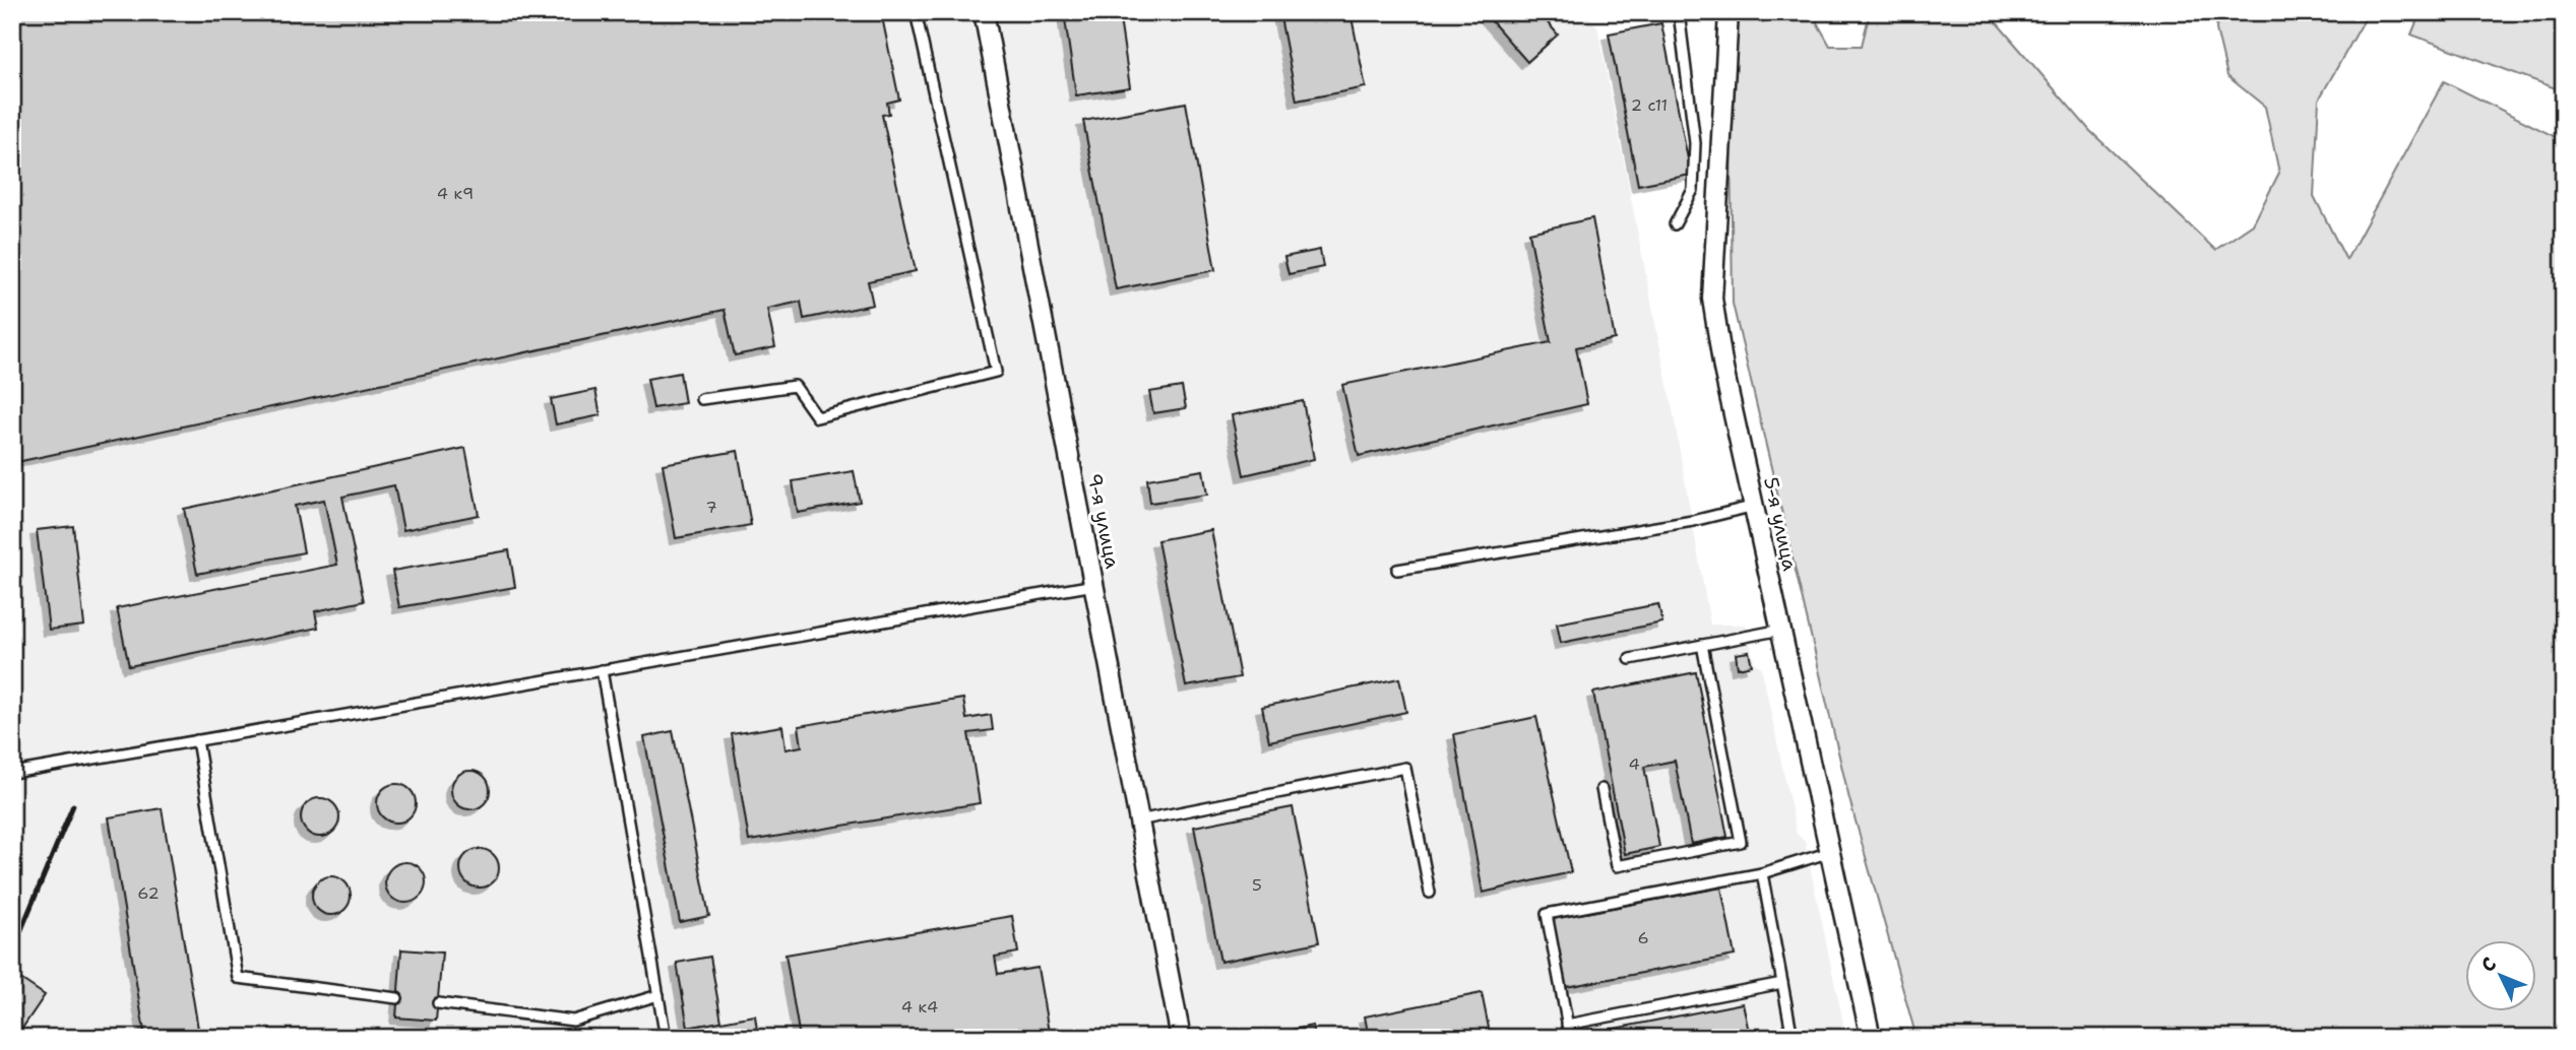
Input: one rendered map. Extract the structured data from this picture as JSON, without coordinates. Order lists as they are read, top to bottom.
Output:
{
  "streets": {
    "street": ["9-я улица", "5-я улица"]
  },
  "house_numbers": [
    "2 с11",
    "4 к9",
    "7",
    "4",
    "5",
    "62",
    "6",
    "4 к4"
  ],
  "north": "top left"
}
